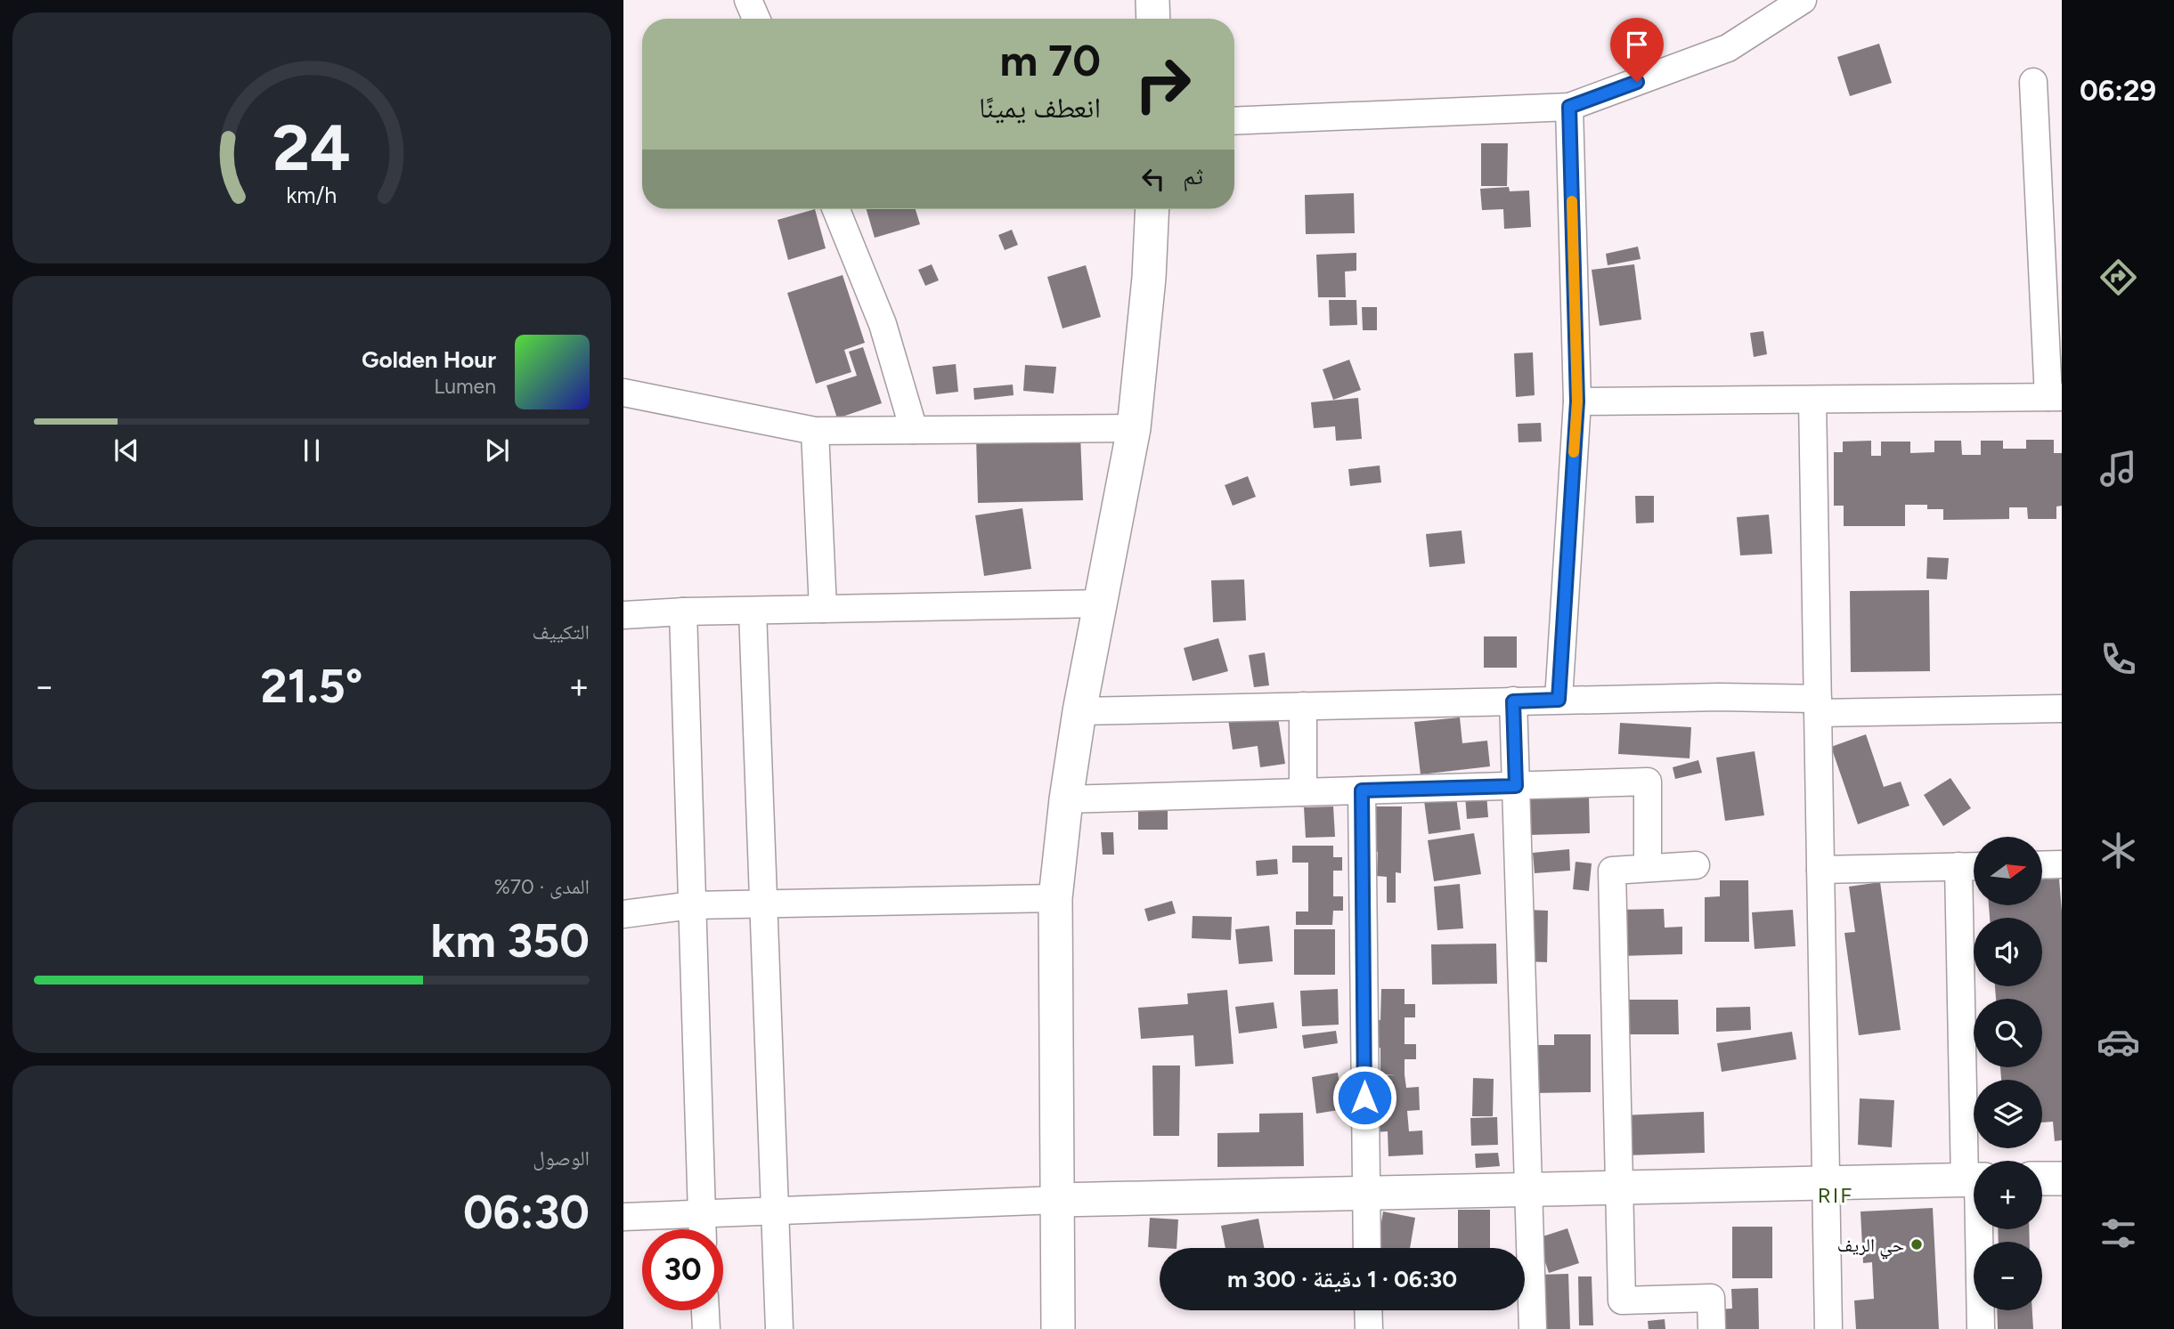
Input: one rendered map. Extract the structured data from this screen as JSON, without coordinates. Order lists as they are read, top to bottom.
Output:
{
  "districts": ["RIF"],
  "places": ["حي الريف"],
  "north": "right",
  "page": {
    "tabs": "06:29",
    "turn": ["70 m", "انعطف يمينًا"],
    "then": "ثم",
    "song": ["Golden Hour", "Lumen"],
    "tile": [
      "التكييف",
      ["المدى · 70%", "350 km"],
      ["الوصول", "06:30"]
    ],
    "heat": ["−", "21.5°", "+"],
    "map_buttons": ["+", "−"],
    "limit": "30",
    "trip": "06:30 · 1 دقيقة · 300 m",
    "gauge": ["24", "km/h"]
  }
}
